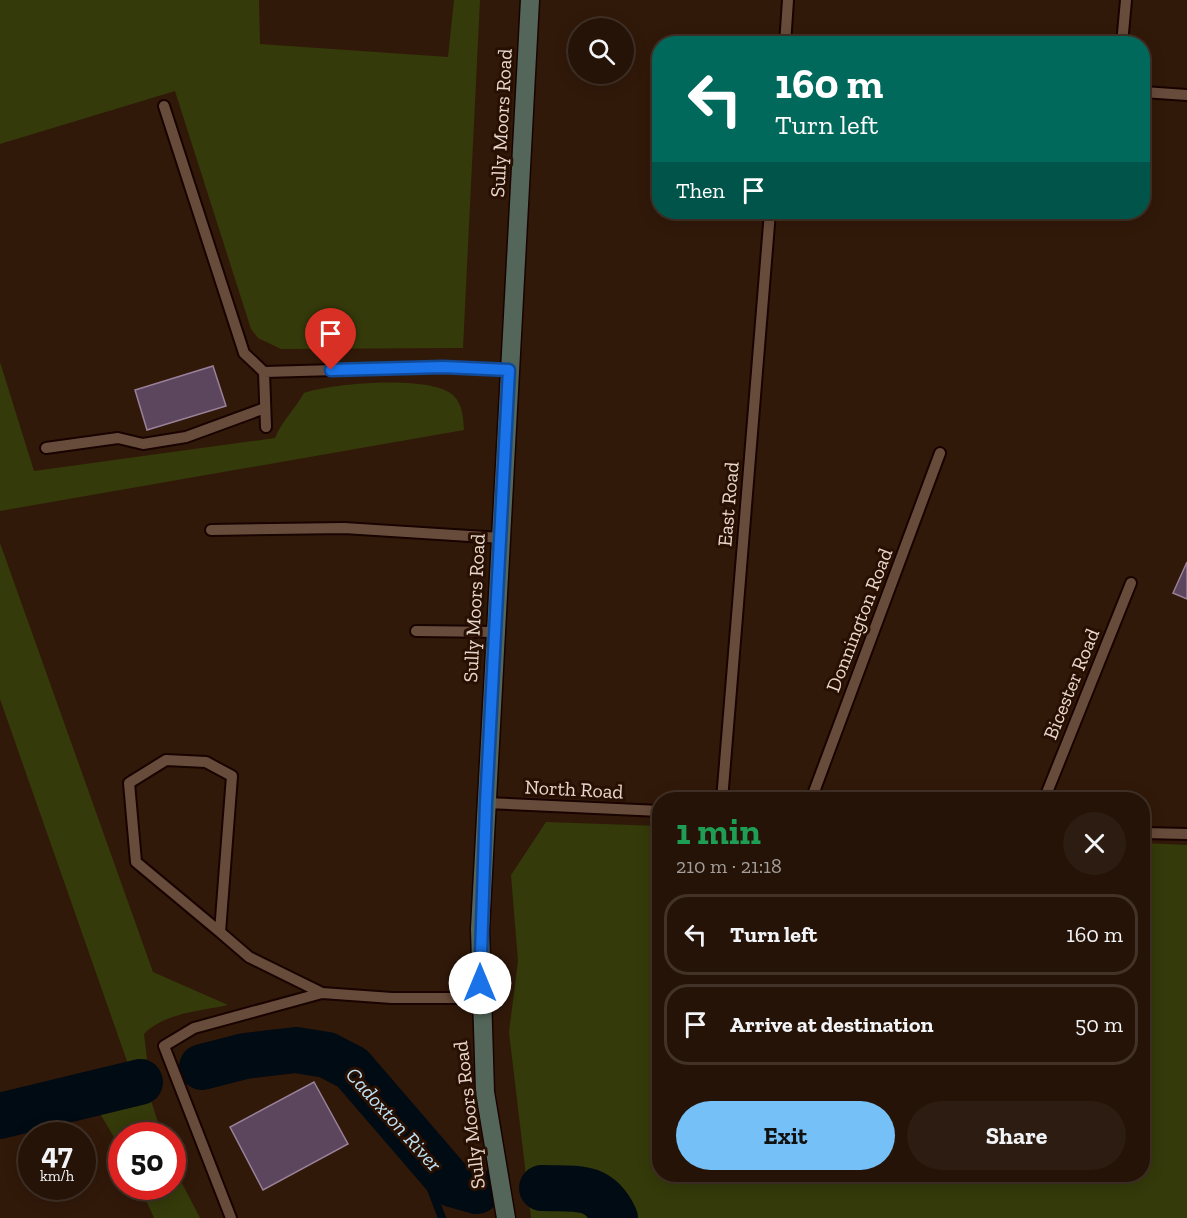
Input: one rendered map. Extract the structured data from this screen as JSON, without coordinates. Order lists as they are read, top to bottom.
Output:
{
  "streets": {
    "main road": ["Sully Moors Road"],
    "lane": [
      "East Road",
      "Donnington Road",
      "Bicester Road",
      "North Road"
    ]
  },
  "crossings": [
    ["Sully Moors Road", "North Road"]
  ],
  "water": ["Cadoxton River"],
  "page": {
    "turn": ["160 m", "Turn left"],
    "then": "Then",
    "heading": ["1 min", "210 m · 21:18"],
    "list": [
      {
        "name": "Turn left",
        "value": "160 m"
      },
      {
        "name": "Arrive at destination",
        "value": "50 m"
      }
    ],
    "buttons": ["Exit", "Share"],
    "speed": "47 km/h",
    "limit": "50"
  }
}
